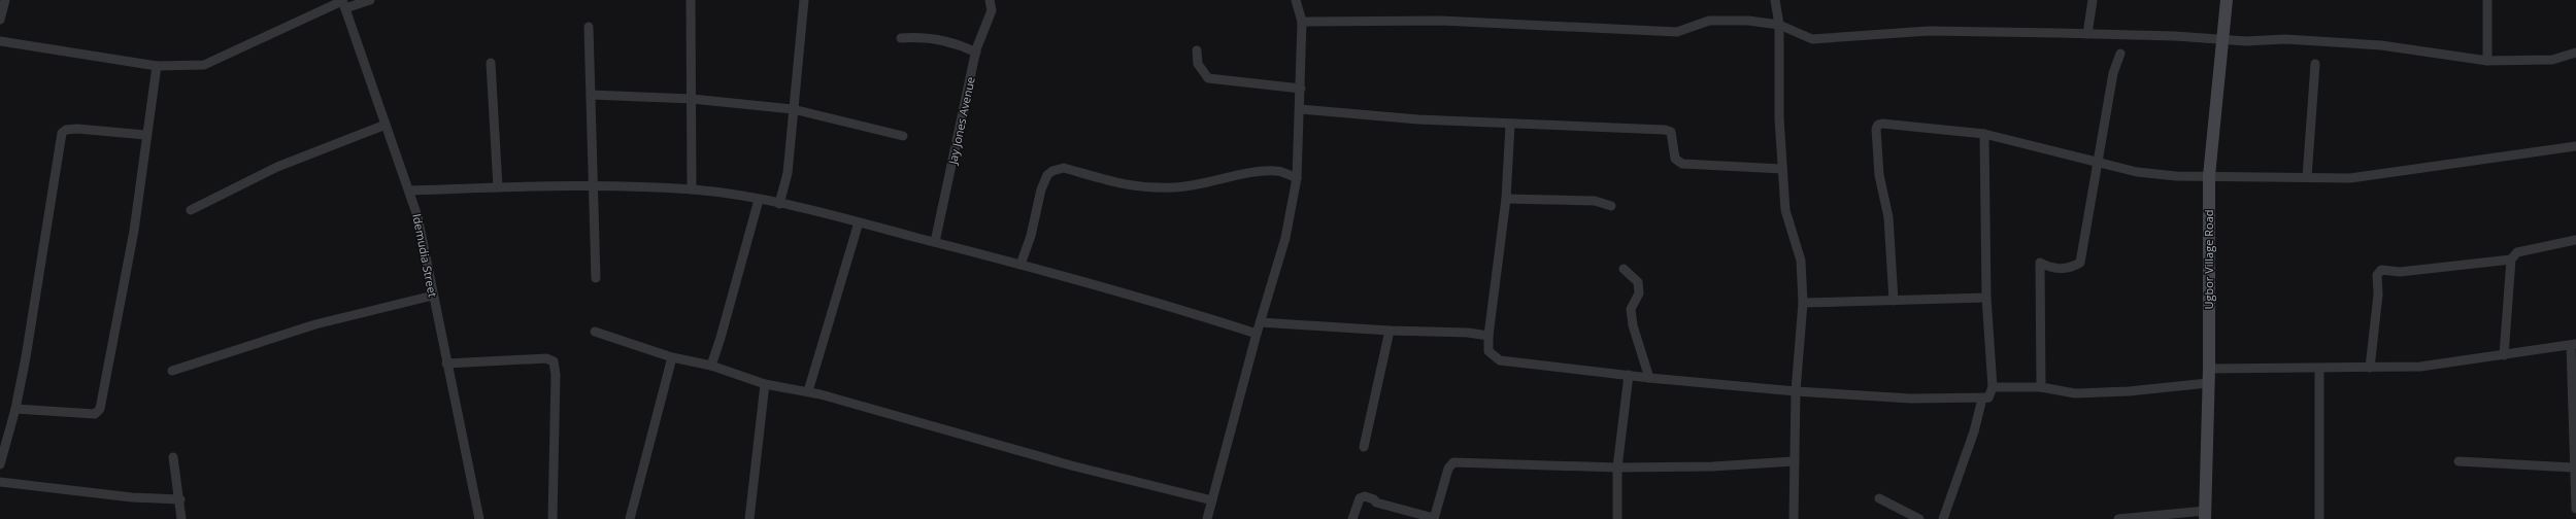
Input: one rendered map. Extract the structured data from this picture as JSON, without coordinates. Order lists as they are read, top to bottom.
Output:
{
  "streets": {
    "street": ["Jay Jones Avenue", "Idemudia Street", "Ugbor Village Road"]
  }
}
